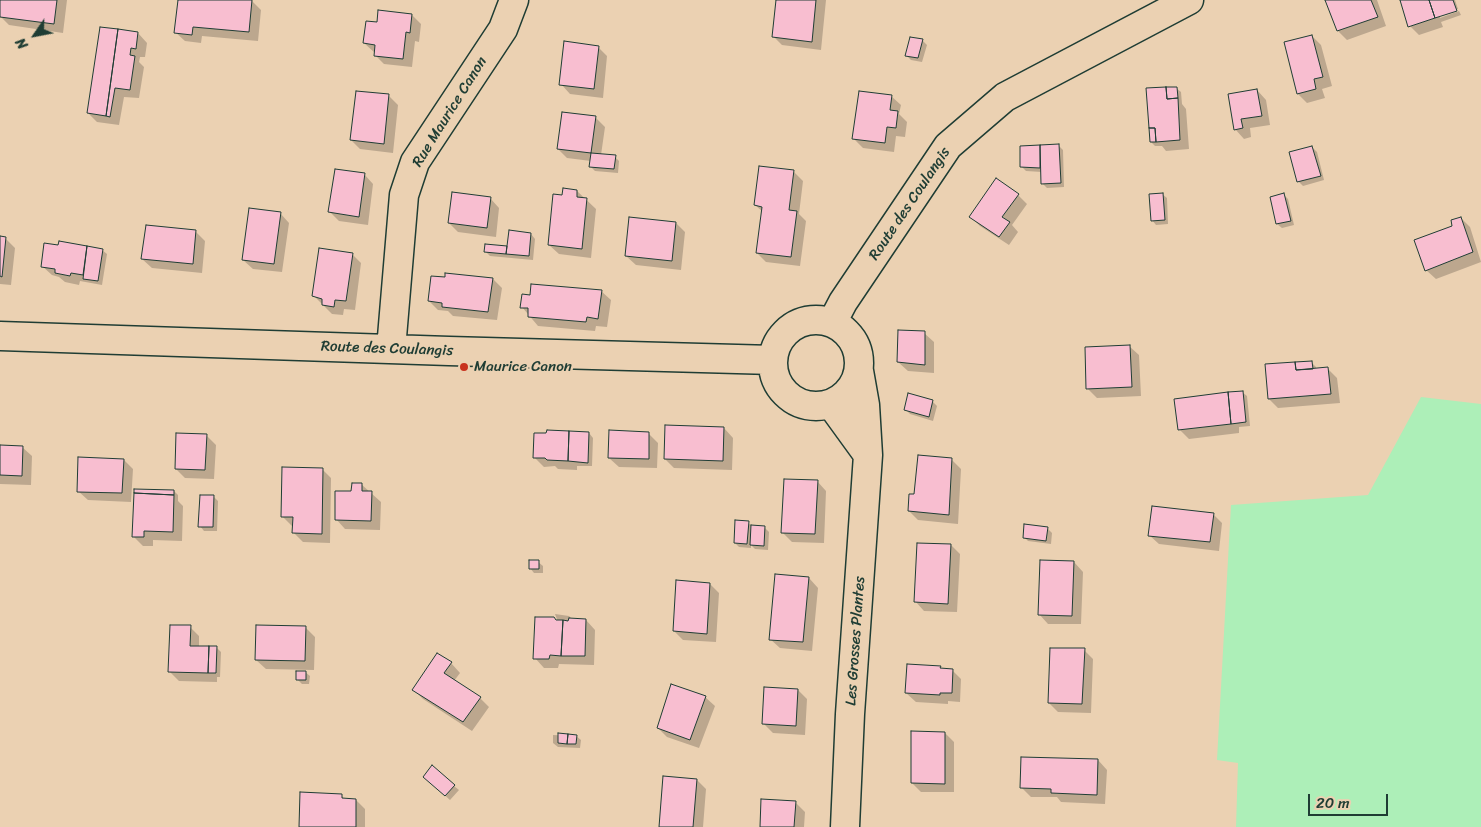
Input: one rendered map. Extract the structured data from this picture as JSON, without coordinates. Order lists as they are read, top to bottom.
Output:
{
  "streets": {
    "street": ["Rue Maurice Canon", "Route des Coulangis", "Les Grosses Plantes"]
  },
  "crossings": [
    ["Rue Maurice Canon", "Route des Coulangis"],
    ["Route des Coulangis", "Les Grosses Plantes"]
  ],
  "places": ["Maurice Canon"],
  "scale_bar": "20 m",
  "north": "bottom left"
}
